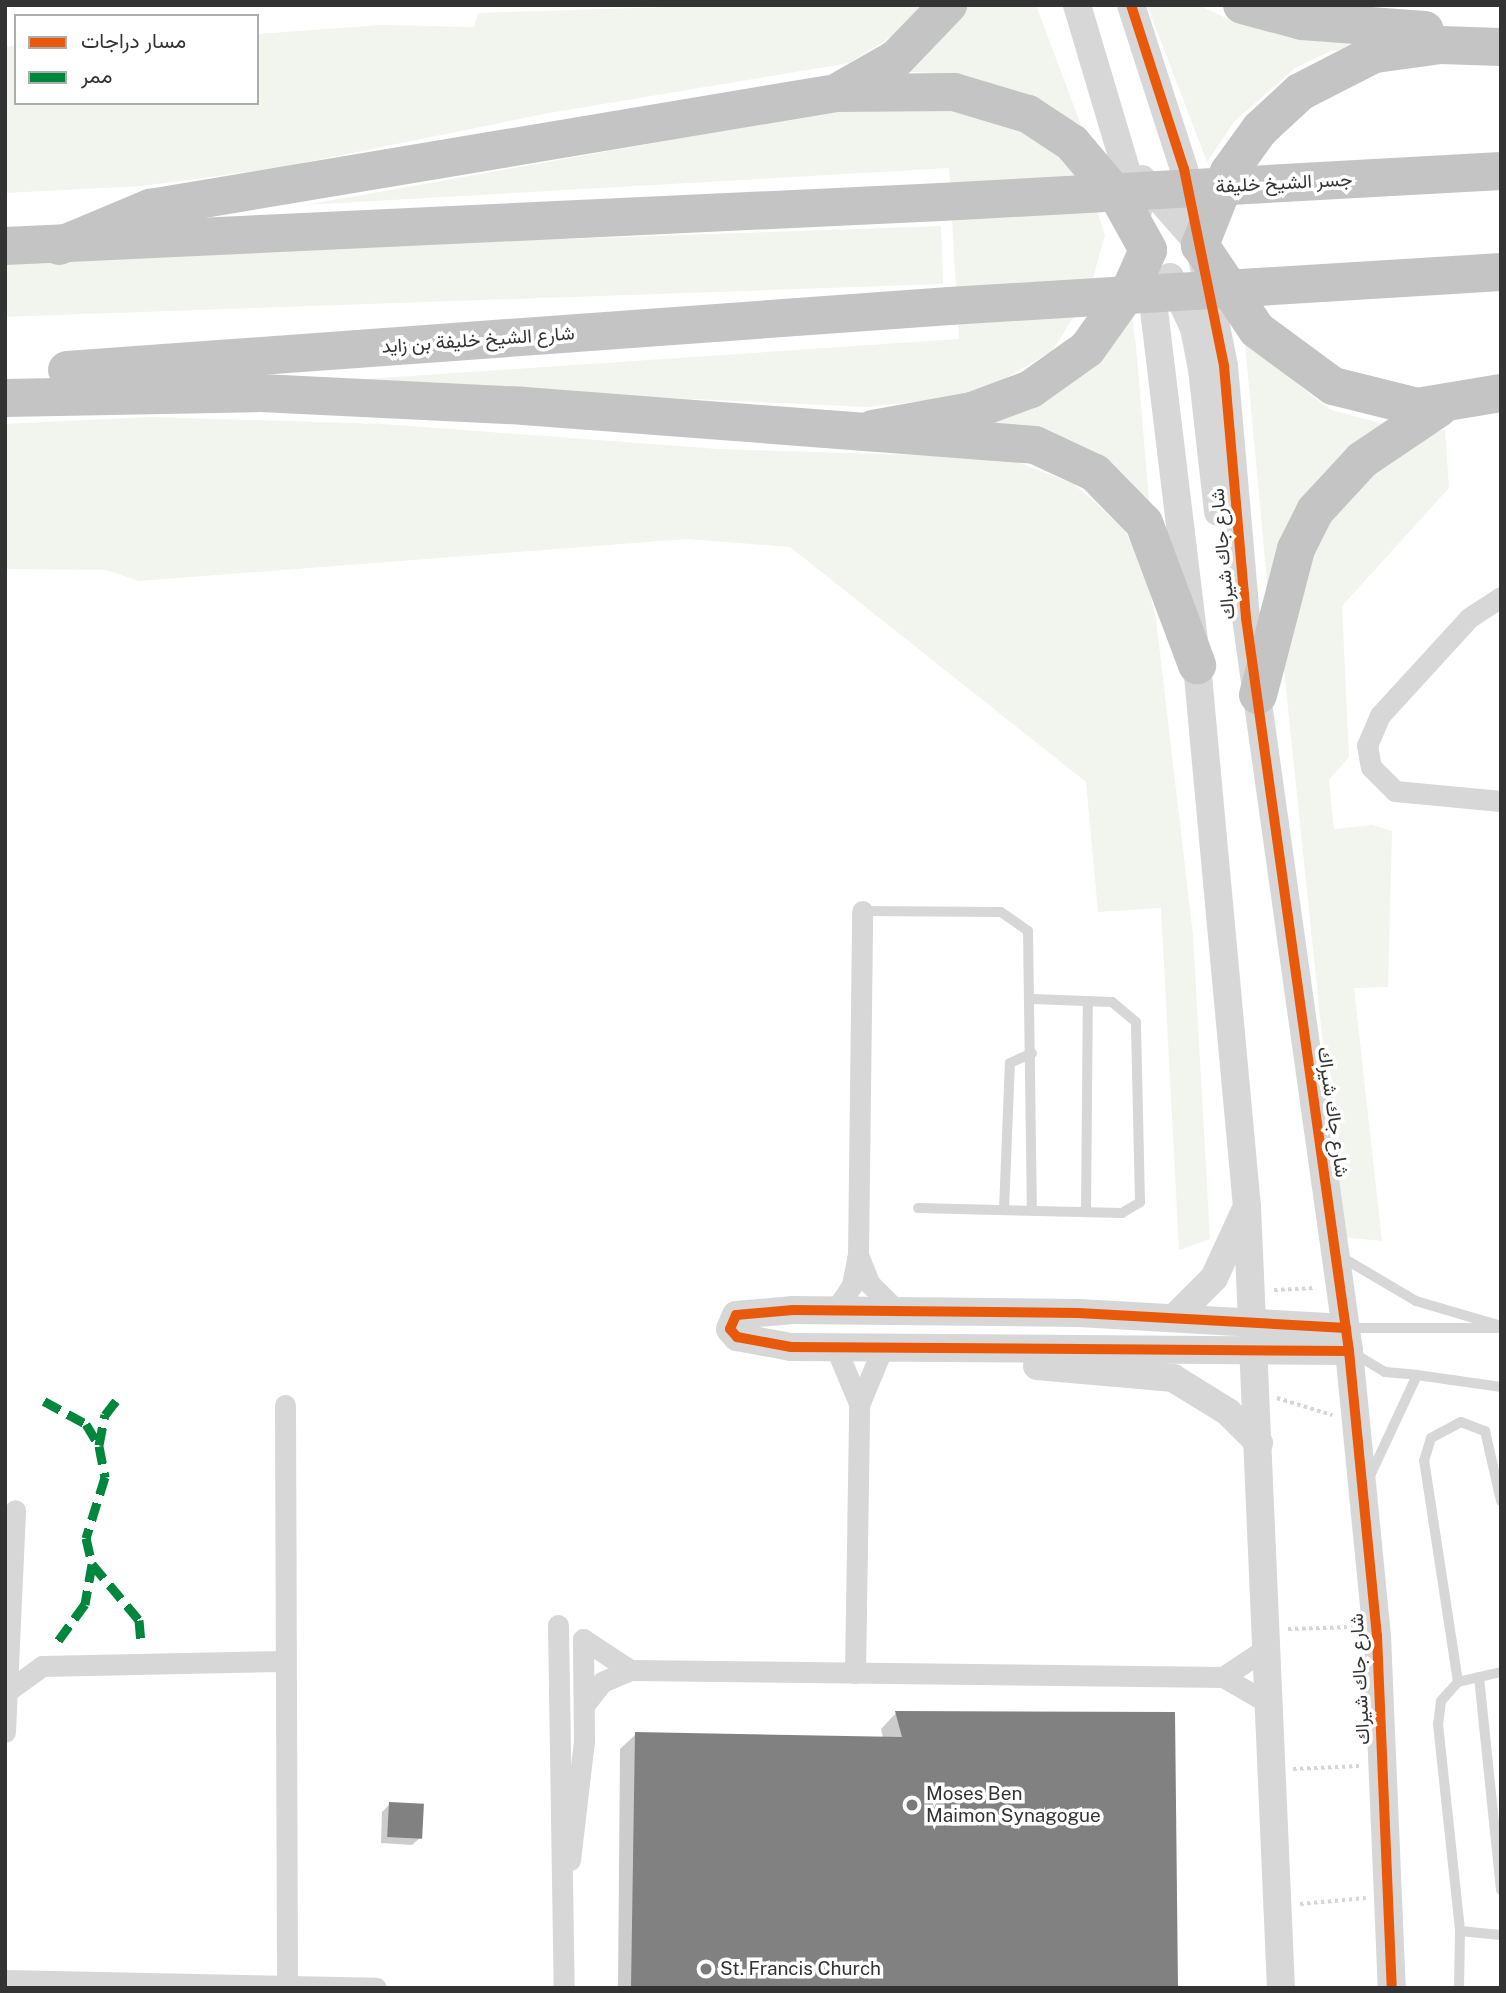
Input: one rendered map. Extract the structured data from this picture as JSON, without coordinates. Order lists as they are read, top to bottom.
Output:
{
  "streets": {
    "highway": ["جسر الشيخ خليفة", "شارع الشيخ خليفة بن زايد"],
    "street": ["شارع جاك شيراك"]
  },
  "places": ["Moses Ben Maimon Synagogue", "St. Francis Church"],
  "legend": ["مسار دراجات", "ممر"]
}
